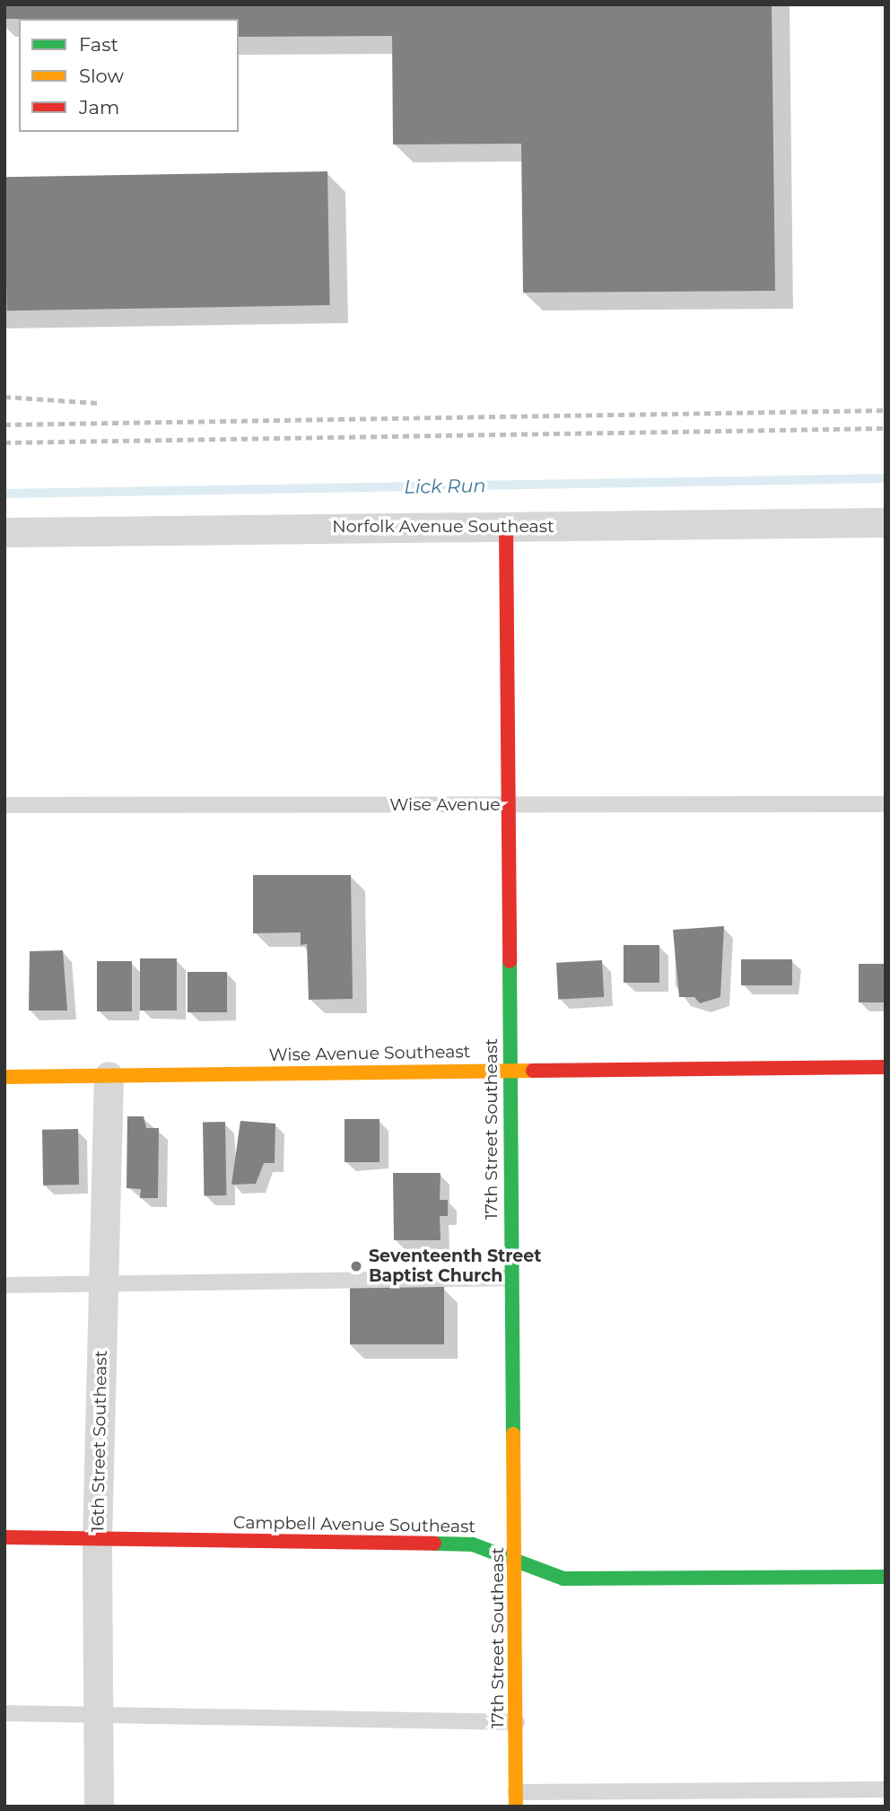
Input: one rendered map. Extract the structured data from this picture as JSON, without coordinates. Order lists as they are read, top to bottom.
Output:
{
  "streets": {
    "street": [
      "Norfolk Avenue Southeast",
      "Wise Avenue Southeast",
      "17th Street Southeast",
      "16th Street Southeast",
      "Campbell Avenue Southeast"
    ],
    "lane": ["Wise Avenue"]
  },
  "crossings": [
    ["Norfolk Avenue Southeast", "17th Street Southeast"],
    ["Wise Avenue", "17th Street Southeast"],
    ["Wise Avenue Southeast", "17th Street Southeast"],
    ["Wise Avenue Southeast", "16th Street Southeast"],
    ["17th Street Southeast", "Campbell Avenue Southeast"],
    ["16th Street Southeast", "Campbell Avenue Southeast"]
  ],
  "water": ["Lick Run"],
  "places": ["Seventeenth Street Baptist Church"],
  "legend": ["Fast", "Slow", "Jam"]
}
